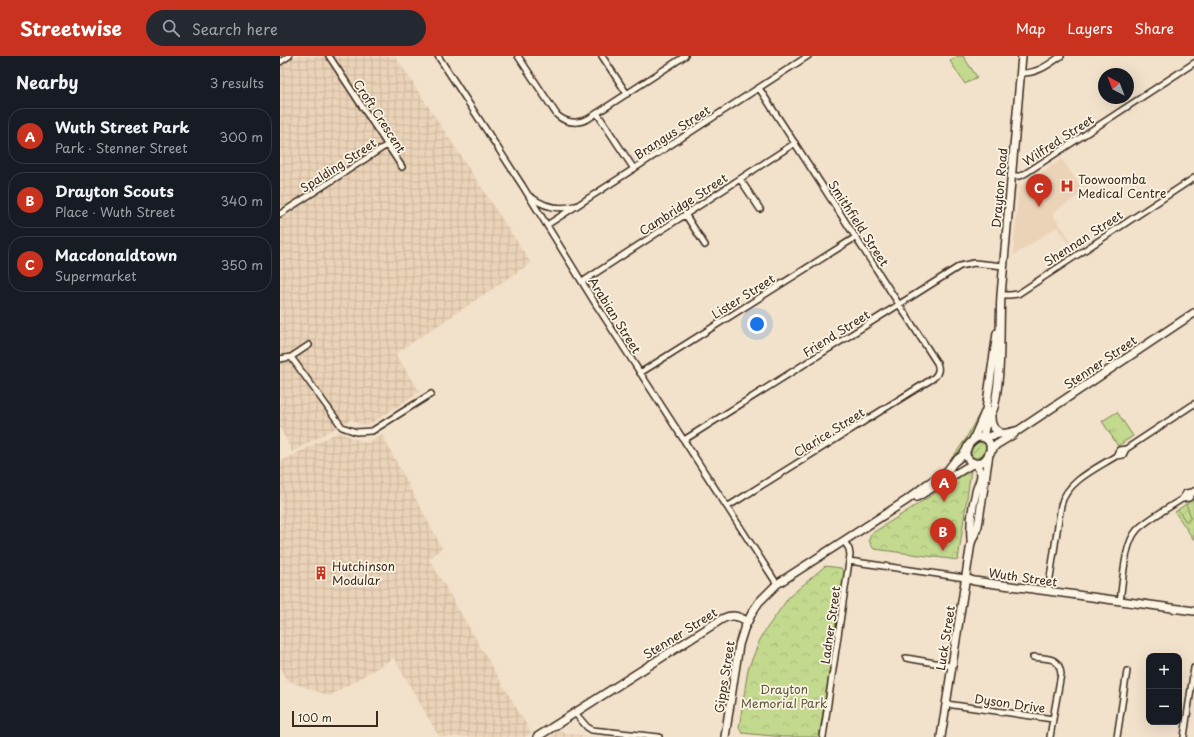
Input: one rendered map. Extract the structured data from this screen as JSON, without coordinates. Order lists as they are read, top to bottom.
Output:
{
  "streets": {
    "main road": [
      "Drayton Road",
      "Stenner Street",
      "Wuth Street",
      "Luck Street",
      "Gipps Street"
    ],
    "street": [
      "Croft Crescent",
      "Brangus Street",
      "Wilfred Street",
      "Spalding Street",
      "Cambridge Street",
      "Smithfield Street",
      "Shennan Street",
      "Lister Street",
      "Arabian Street",
      "Friend Street",
      "Clarice Street",
      "Ladner Street",
      "Dyson Drive"
    ]
  },
  "crossings": [
    ["Croft Crescent", "Spalding Street"],
    ["Brangus Street", "Smithfield Street"],
    ["Brangus Street", "Arabian Street"],
    ["Wilfred Street", "Drayton Road"],
    ["Drayton Road", "Shennan Street"],
    ["Drayton Road", "Friend Street"],
    ["Drayton Road", "Stenner Street"],
    ["Drayton Road", "Luck Street"],
    ["Cambridge Street", "Smithfield Street"],
    ["Cambridge Street", "Arabian Street"],
    ["Smithfield Street", "Lister Street"],
    ["Smithfield Street", "Friend Street"],
    ["Smithfield Street", "Clarice Street"],
    ["Lister Street", "Arabian Street"],
    ["Arabian Street", "Friend Street"],
    ["Arabian Street", "Clarice Street"],
    ["Stenner Street", "Luck Street"],
    ["Stenner Street", "Gipps Street"],
    ["Wuth Street", "Ladner Street"],
    ["Wuth Street", "Luck Street"],
    ["Luck Street", "Dyson Drive"]
  ],
  "parks": ["Drayton Memorial Park"],
  "places": {
    "hospital": ["Toowoomba Medical Centre"],
    "building": ["Hutchinson Modular"]
  },
  "scale_bar": "100 m",
  "north": "top left",
  "page": {
    "header": "Streetwise",
    "search": "Search here",
    "nav": ["Map", "Layers", "Share"],
    "heading": ["Nearby", "3 results"],
    "list": [
      {
        "mark": "A",
        "name": "Wuth Street Park",
        "note": "Park · Stenner Street",
        "value": "300 m"
      },
      {
        "mark": "B",
        "name": "Drayton Scouts",
        "note": "Place · Wuth Street",
        "value": "340 m"
      },
      {
        "mark": "C",
        "name": "Macdonaldtown",
        "note": "Supermarket",
        "value": "350 m"
      }
    ],
    "pins": ["C", "A", "B"],
    "map_buttons": ["+", "−"],
    "scale": "100 m"
  }
}
